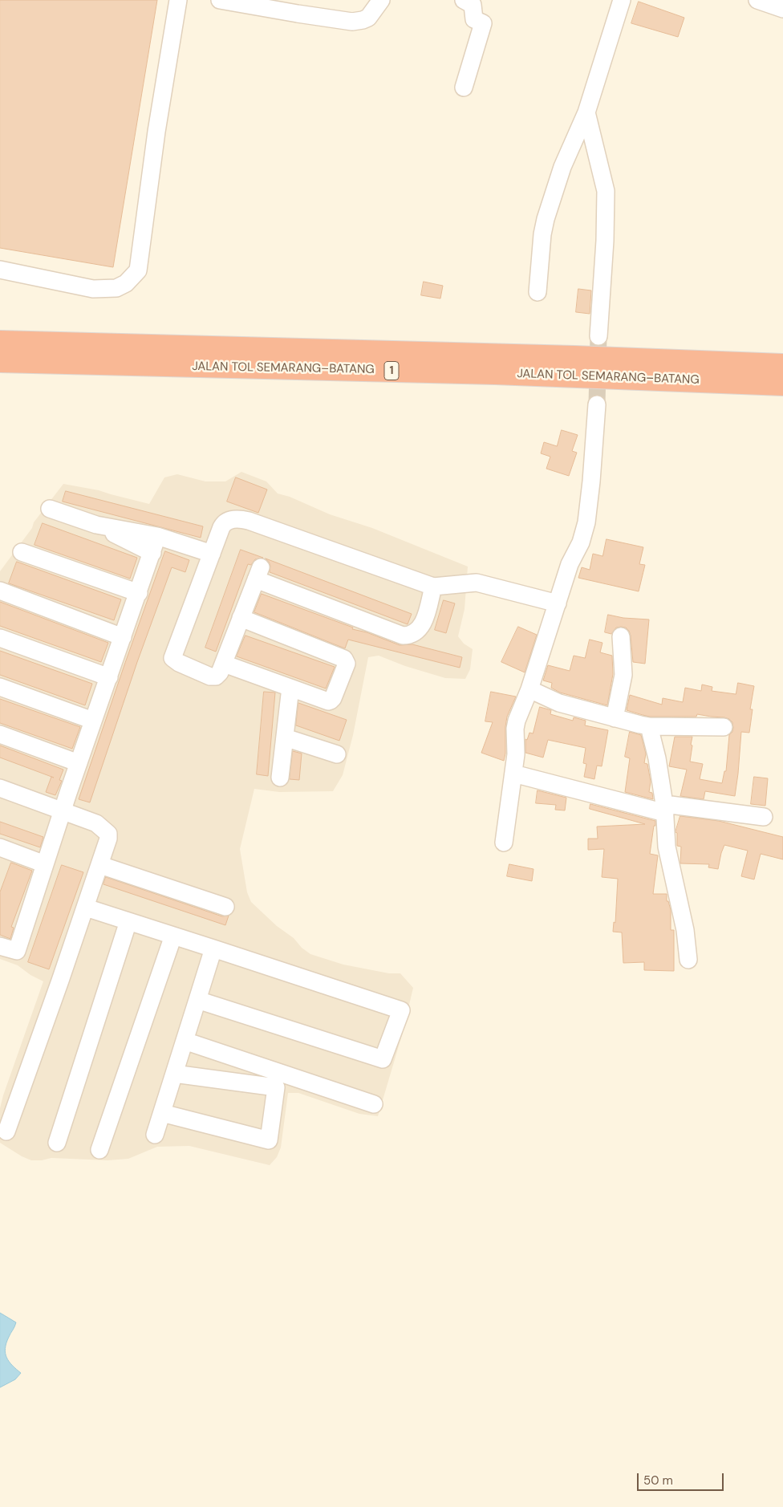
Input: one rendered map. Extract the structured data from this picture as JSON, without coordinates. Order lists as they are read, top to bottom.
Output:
{
  "streets": {
    "highway": ["JALAN TOL SEMARANG–BATANG", "1"]
  },
  "scale_bar": "50 m"
}
